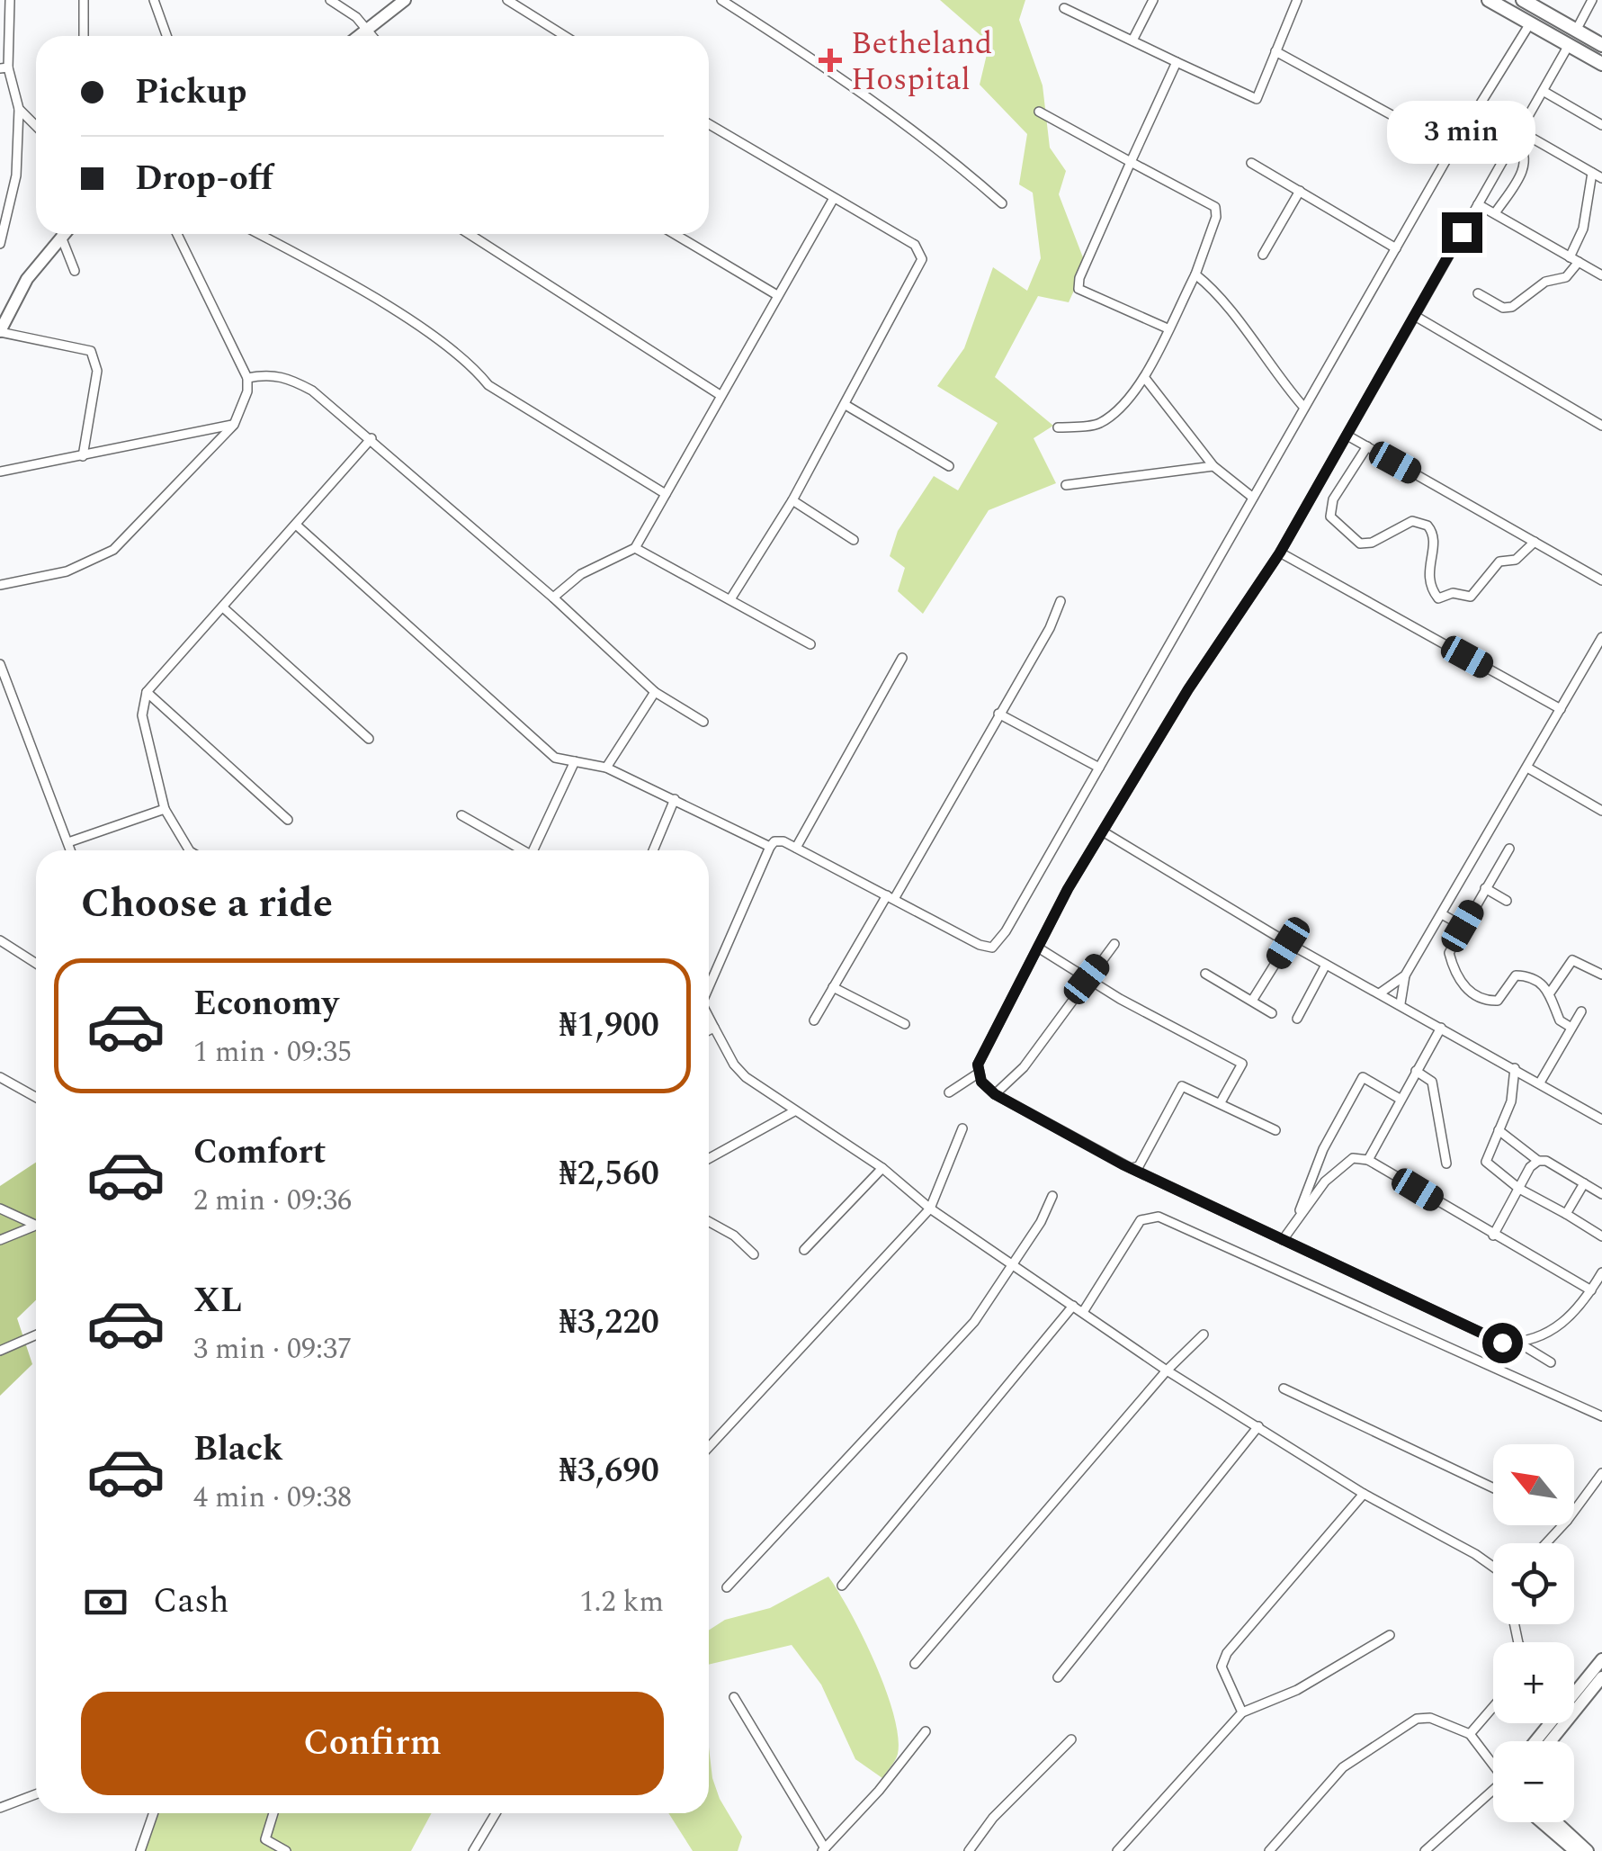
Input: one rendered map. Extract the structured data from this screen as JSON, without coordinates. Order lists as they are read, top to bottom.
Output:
{
  "places": {
    "health": ["Betheland Hospital"]
  },
  "north": "top left",
  "page": {
    "banner": ["Pickup", "Drop-off"],
    "bubble": "3 min",
    "heading": "Choose a ride",
    "list": [
      {
        "name": "Economy",
        "note": "1 min · 09:35",
        "value": "₦1,900"
      },
      {
        "name": "Comfort",
        "note": "2 min · 09:36",
        "value": "₦2,560"
      },
      {
        "name": "XL",
        "note": "3 min · 09:37",
        "value": "₦3,220"
      },
      {
        "name": "Black",
        "note": "4 min · 09:38",
        "value": "₦3,690"
      }
    ],
    "map_buttons": ["+", "−"],
    "pay": ["Cash", "1.2 km"],
    "buttons": "Confirm"
  }
}
